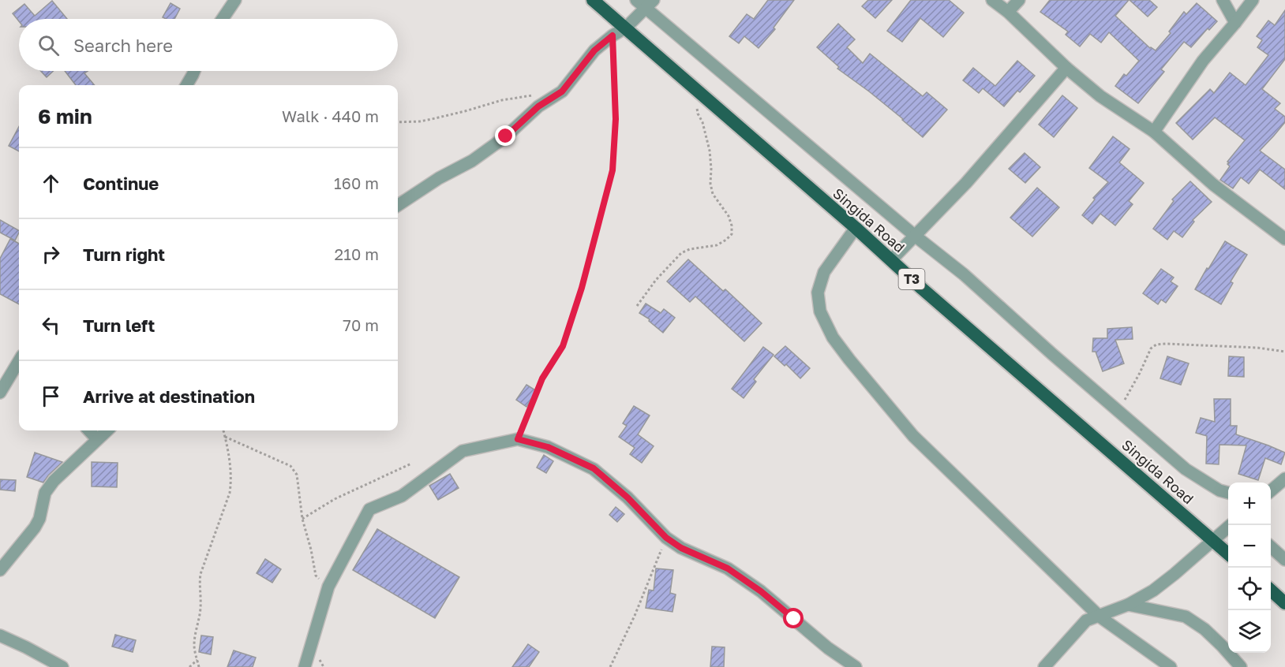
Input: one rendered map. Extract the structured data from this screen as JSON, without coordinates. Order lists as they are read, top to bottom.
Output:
{
  "streets": {
    "highway": ["Singida Road", "T3"]
  },
  "page": {
    "search": "Search here",
    "heading": ["6 min", "Walk · 440 m"],
    "list": [
      ["Continue", "160 m"],
      ["Turn right", "210 m"],
      ["Turn left", "70 m"],
      "Arrive at destination"
    ],
    "map_buttons": ["+", "−"]
  }
}
